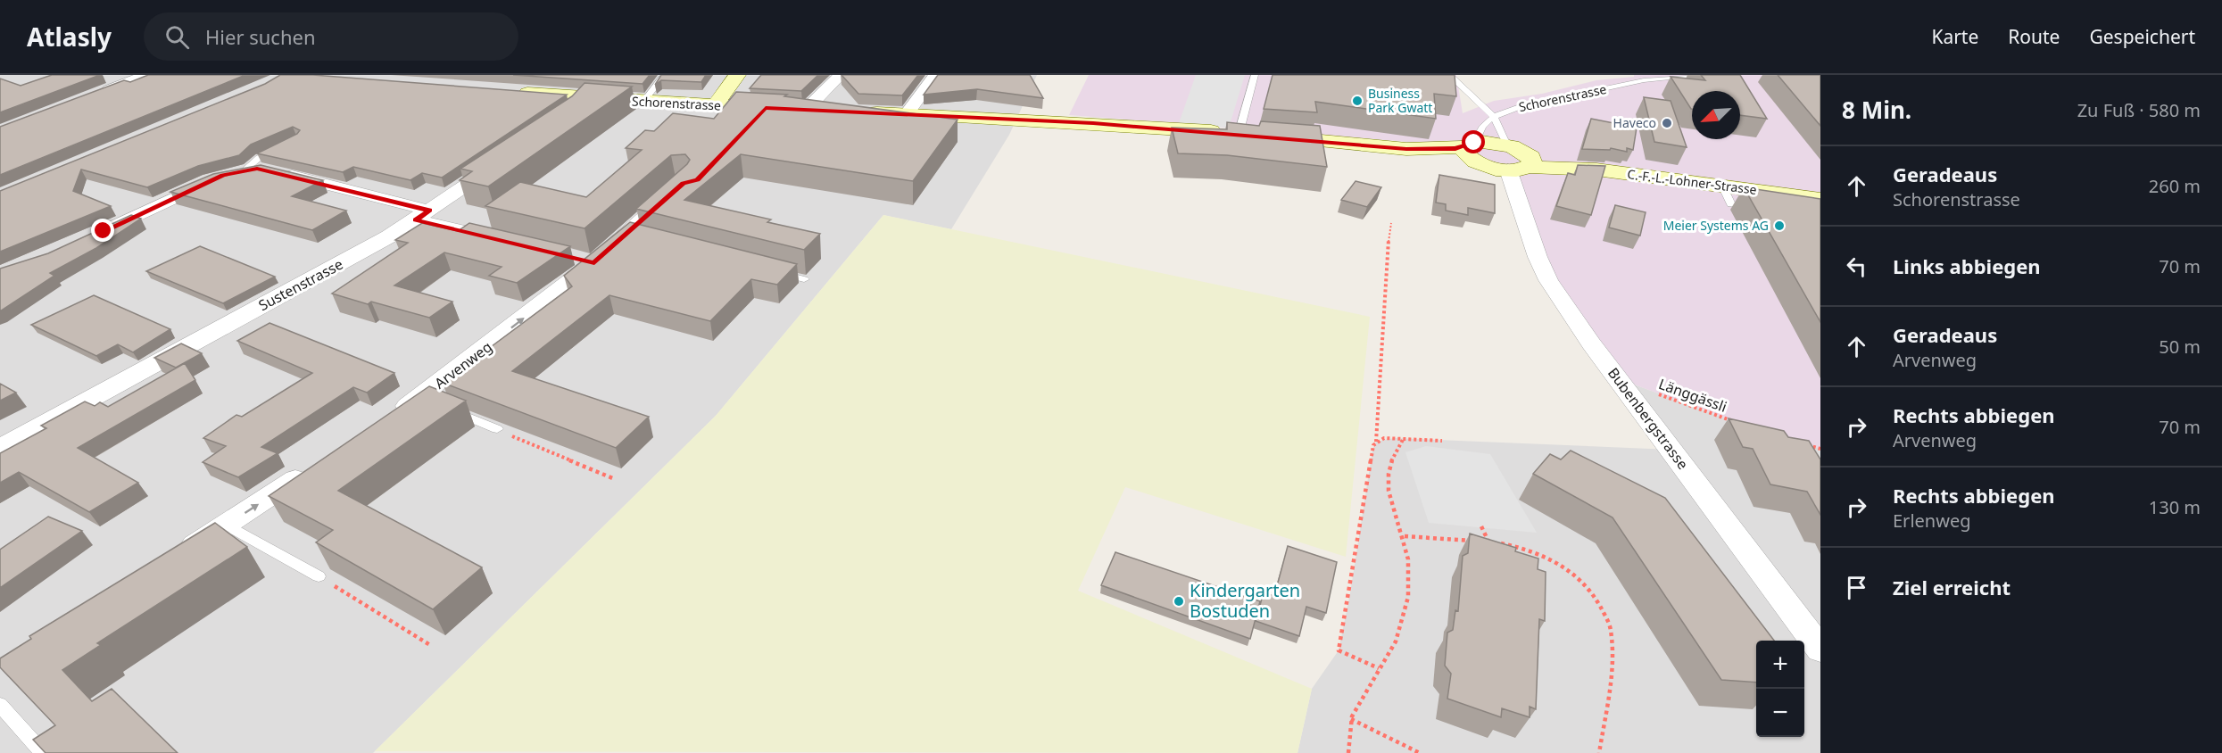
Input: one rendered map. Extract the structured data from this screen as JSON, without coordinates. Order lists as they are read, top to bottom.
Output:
{
  "streets": {
    "street": [
      "Schorenstrasse",
      "C.-F.-L.-Lohner-Strasse",
      "Sustenstrasse",
      "Arvenweg",
      "Bubenbergstrasse"
    ],
    "path": ["Länggässli"]
  },
  "crossings": [
    ["Länggässli", "Bubenbergstrasse"]
  ],
  "one_way": ["Arvenweg"],
  "places": [
    "Business Park Gwatt",
    "Haveco",
    "Meier Systems AG",
    "Kindergarten Bostuden"
  ],
  "north": "bottom left",
  "page": {
    "header": "Atlasly",
    "search": "Hier suchen",
    "nav": ["Karte", "Route", "Gespeichert"],
    "heading": ["8 Min.", "Zu Fuß · 580 m"],
    "list": [
      ["Geradeaus", "Schorenstrasse", "260 m"],
      ["Links abbiegen", "70 m"],
      ["Geradeaus", "Arvenweg", "50 m"],
      ["Rechts abbiegen", "Arvenweg", "70 m"],
      ["Rechts abbiegen", "Erlenweg", "130 m"],
      "Ziel erreicht"
    ],
    "map_buttons": ["+", "−"]
  }
}
